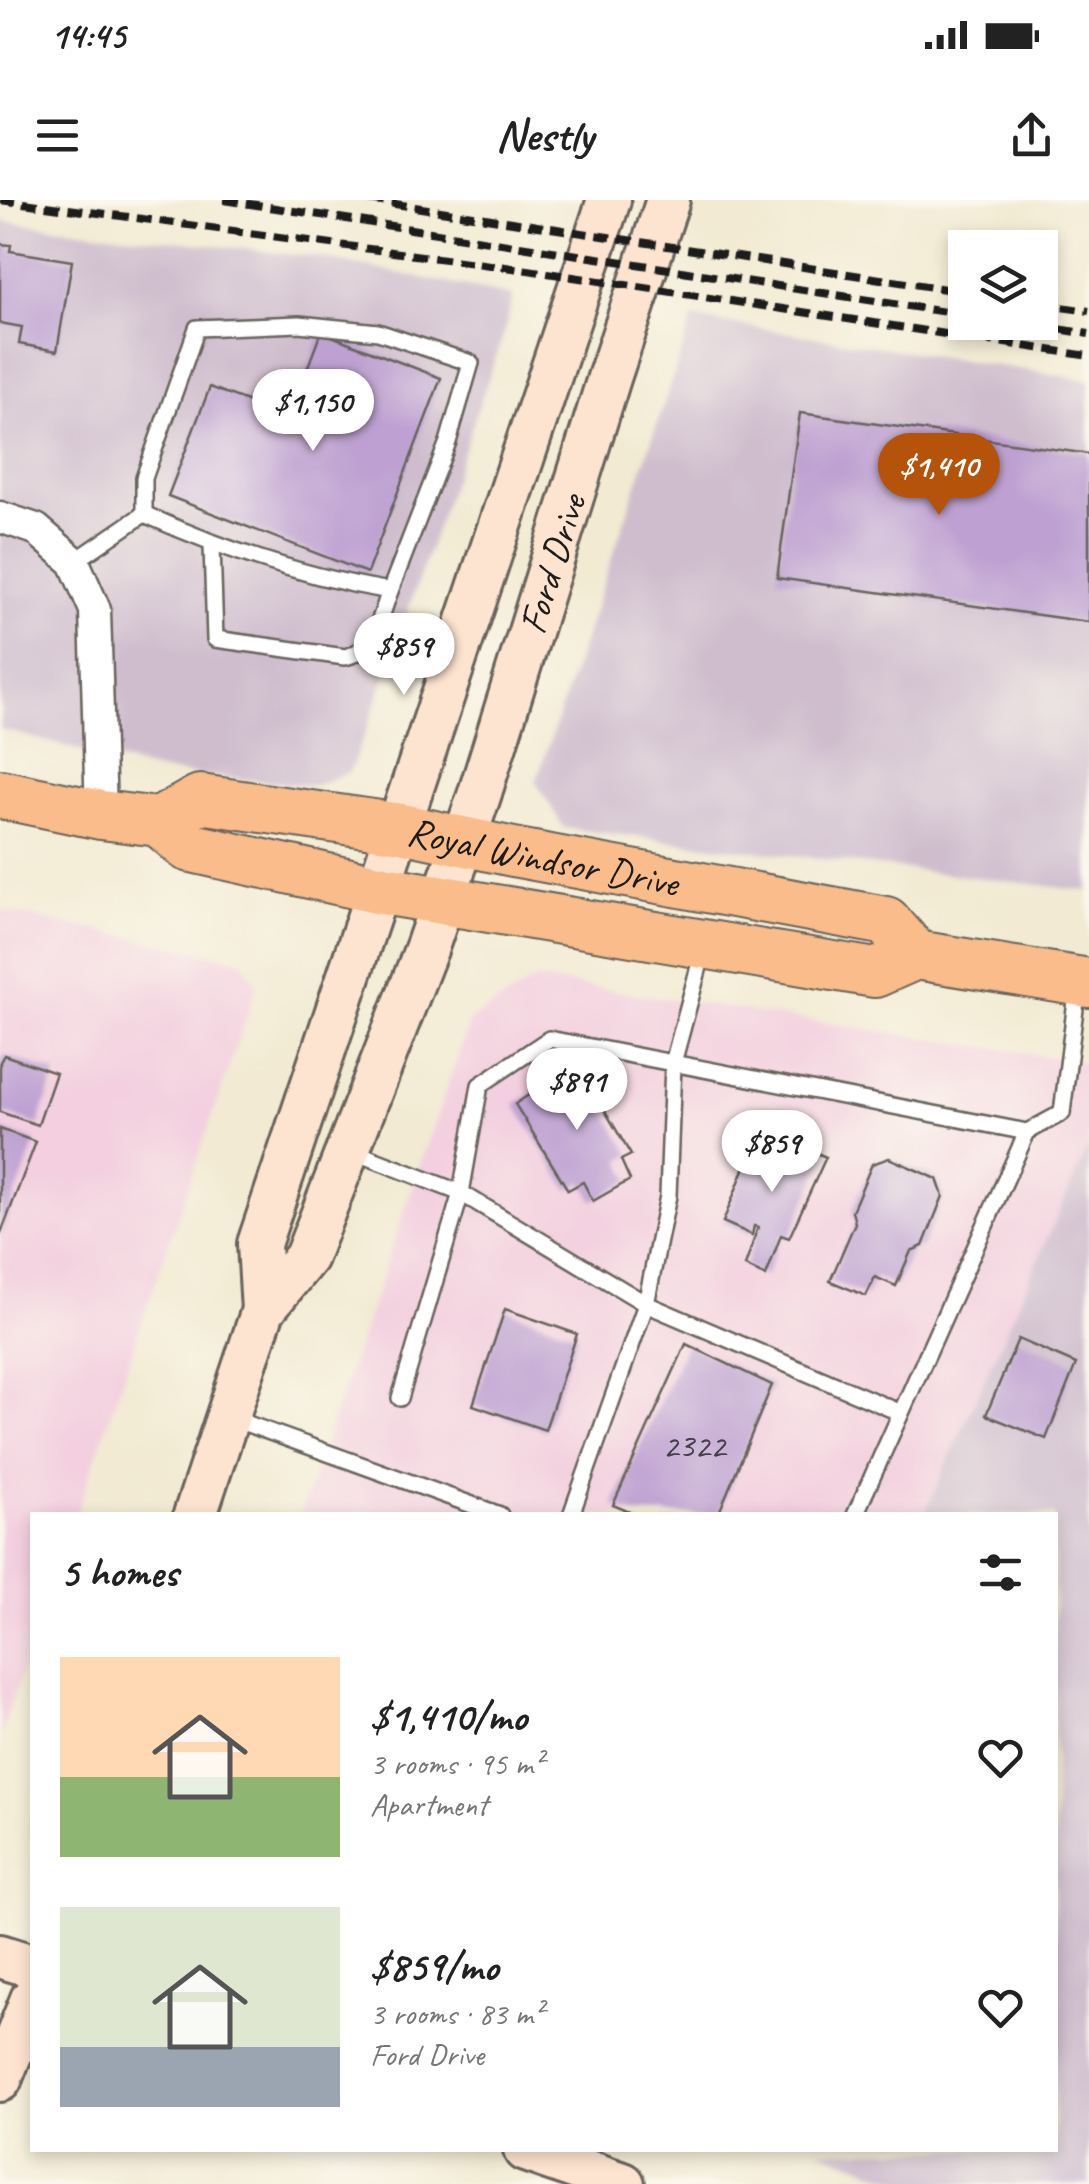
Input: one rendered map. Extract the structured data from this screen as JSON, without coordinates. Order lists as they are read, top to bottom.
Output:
{
  "streets": {
    "main road": ["Ford Drive", "Royal Windsor Drive"]
  },
  "crossings": [
    ["Ford Drive", "Royal Windsor Drive"]
  ],
  "house_numbers": ["2322"],
  "page": {
    "status": "14:45",
    "header": "Nestly",
    "price": [
      "$1,150",
      "$1,410",
      "$859",
      "$891",
      "$859"
    ],
    "heading": "5 homes",
    "list": [
      {
        "name": "$1,410/mo",
        "note": "3 rooms · 95 m² · Apartment"
      },
      {
        "name": "$859/mo",
        "note": "3 rooms · 83 m² · Ford Drive"
      }
    ]
  }
}
